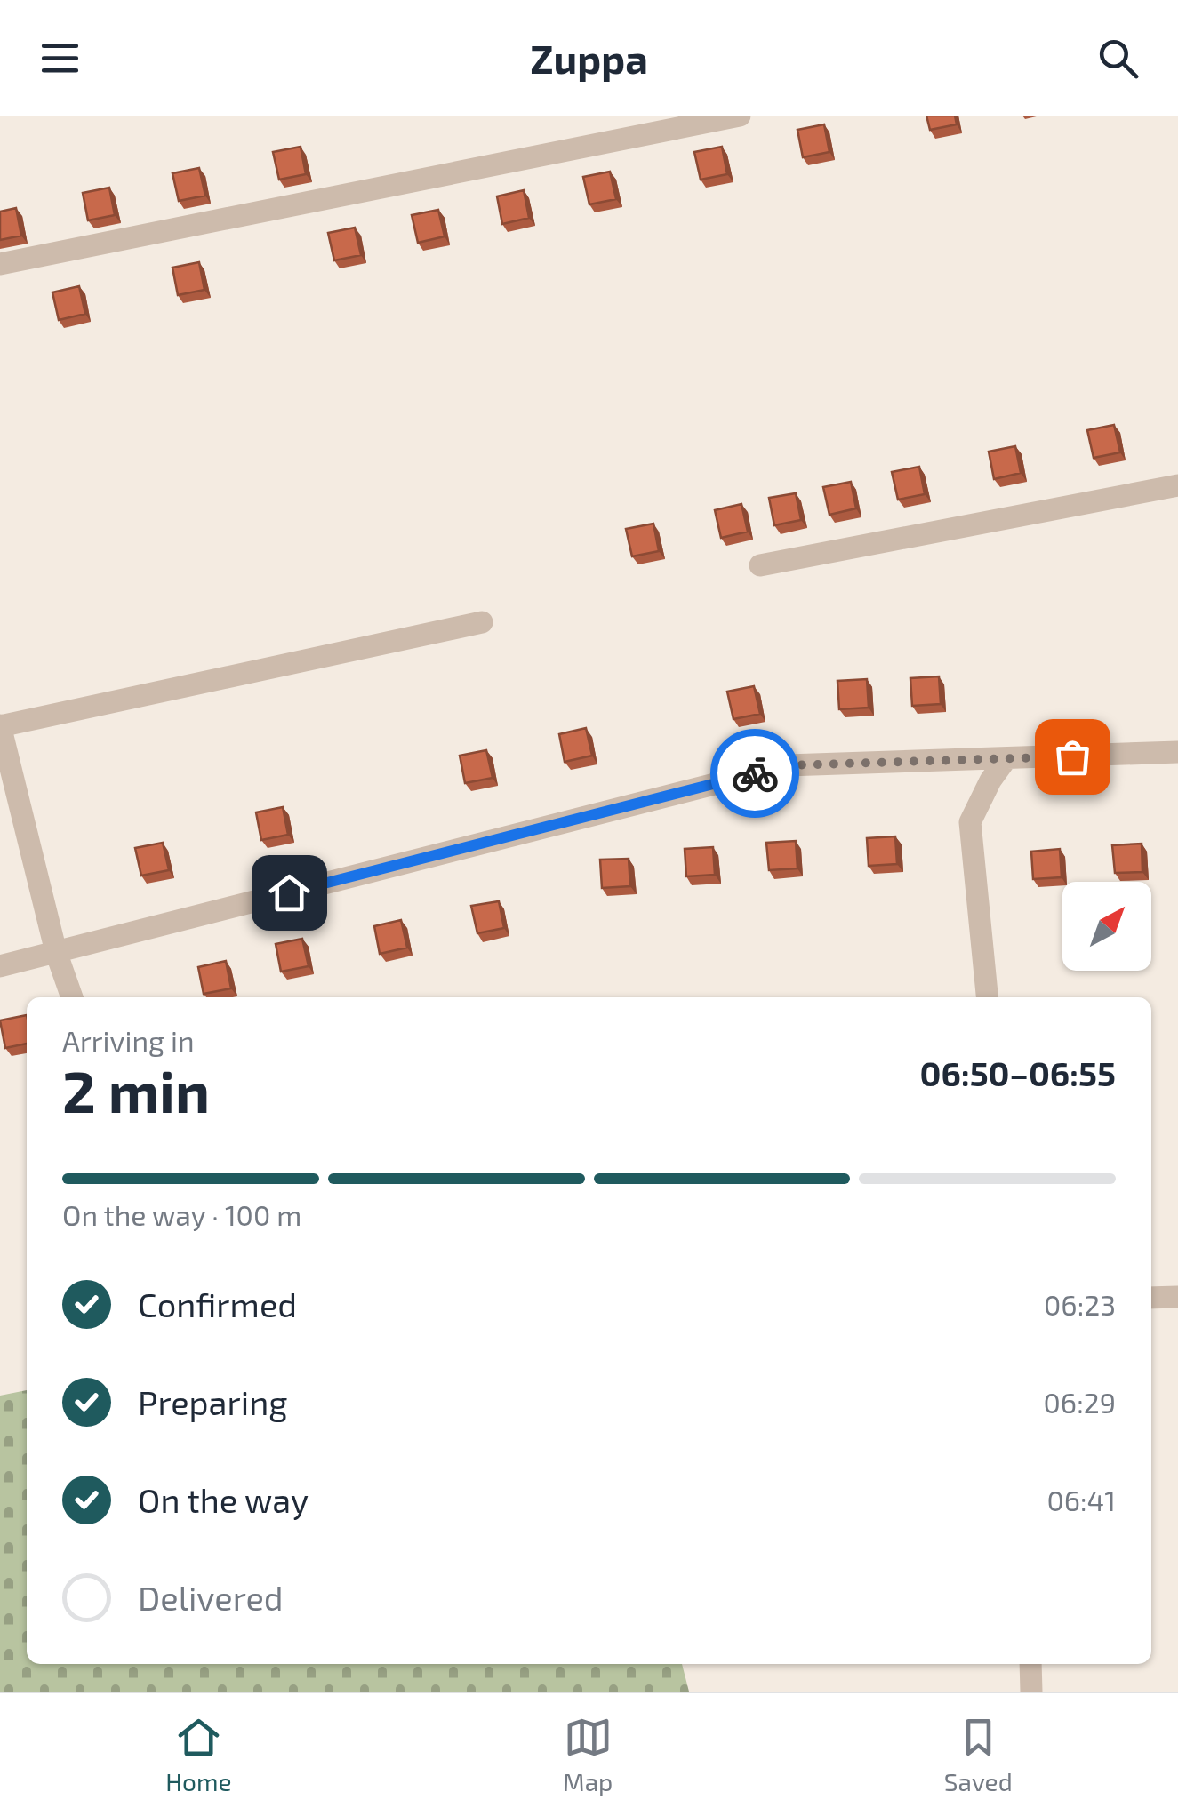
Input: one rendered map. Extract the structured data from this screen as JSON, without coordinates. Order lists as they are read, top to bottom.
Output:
{
  "north": "top right",
  "page": {
    "header": "Zuppa",
    "heading": ["2 min", "Arriving in", "06:50–06:55"],
    "bar": "On the way · 100 m",
    "list": [
      ["Confirmed", "06:23"],
      ["Preparing", "06:29"],
      ["On the way", "06:41"],
      "Delivered"
    ],
    "tabs": ["Home", "Map", "Saved"]
  }
}
